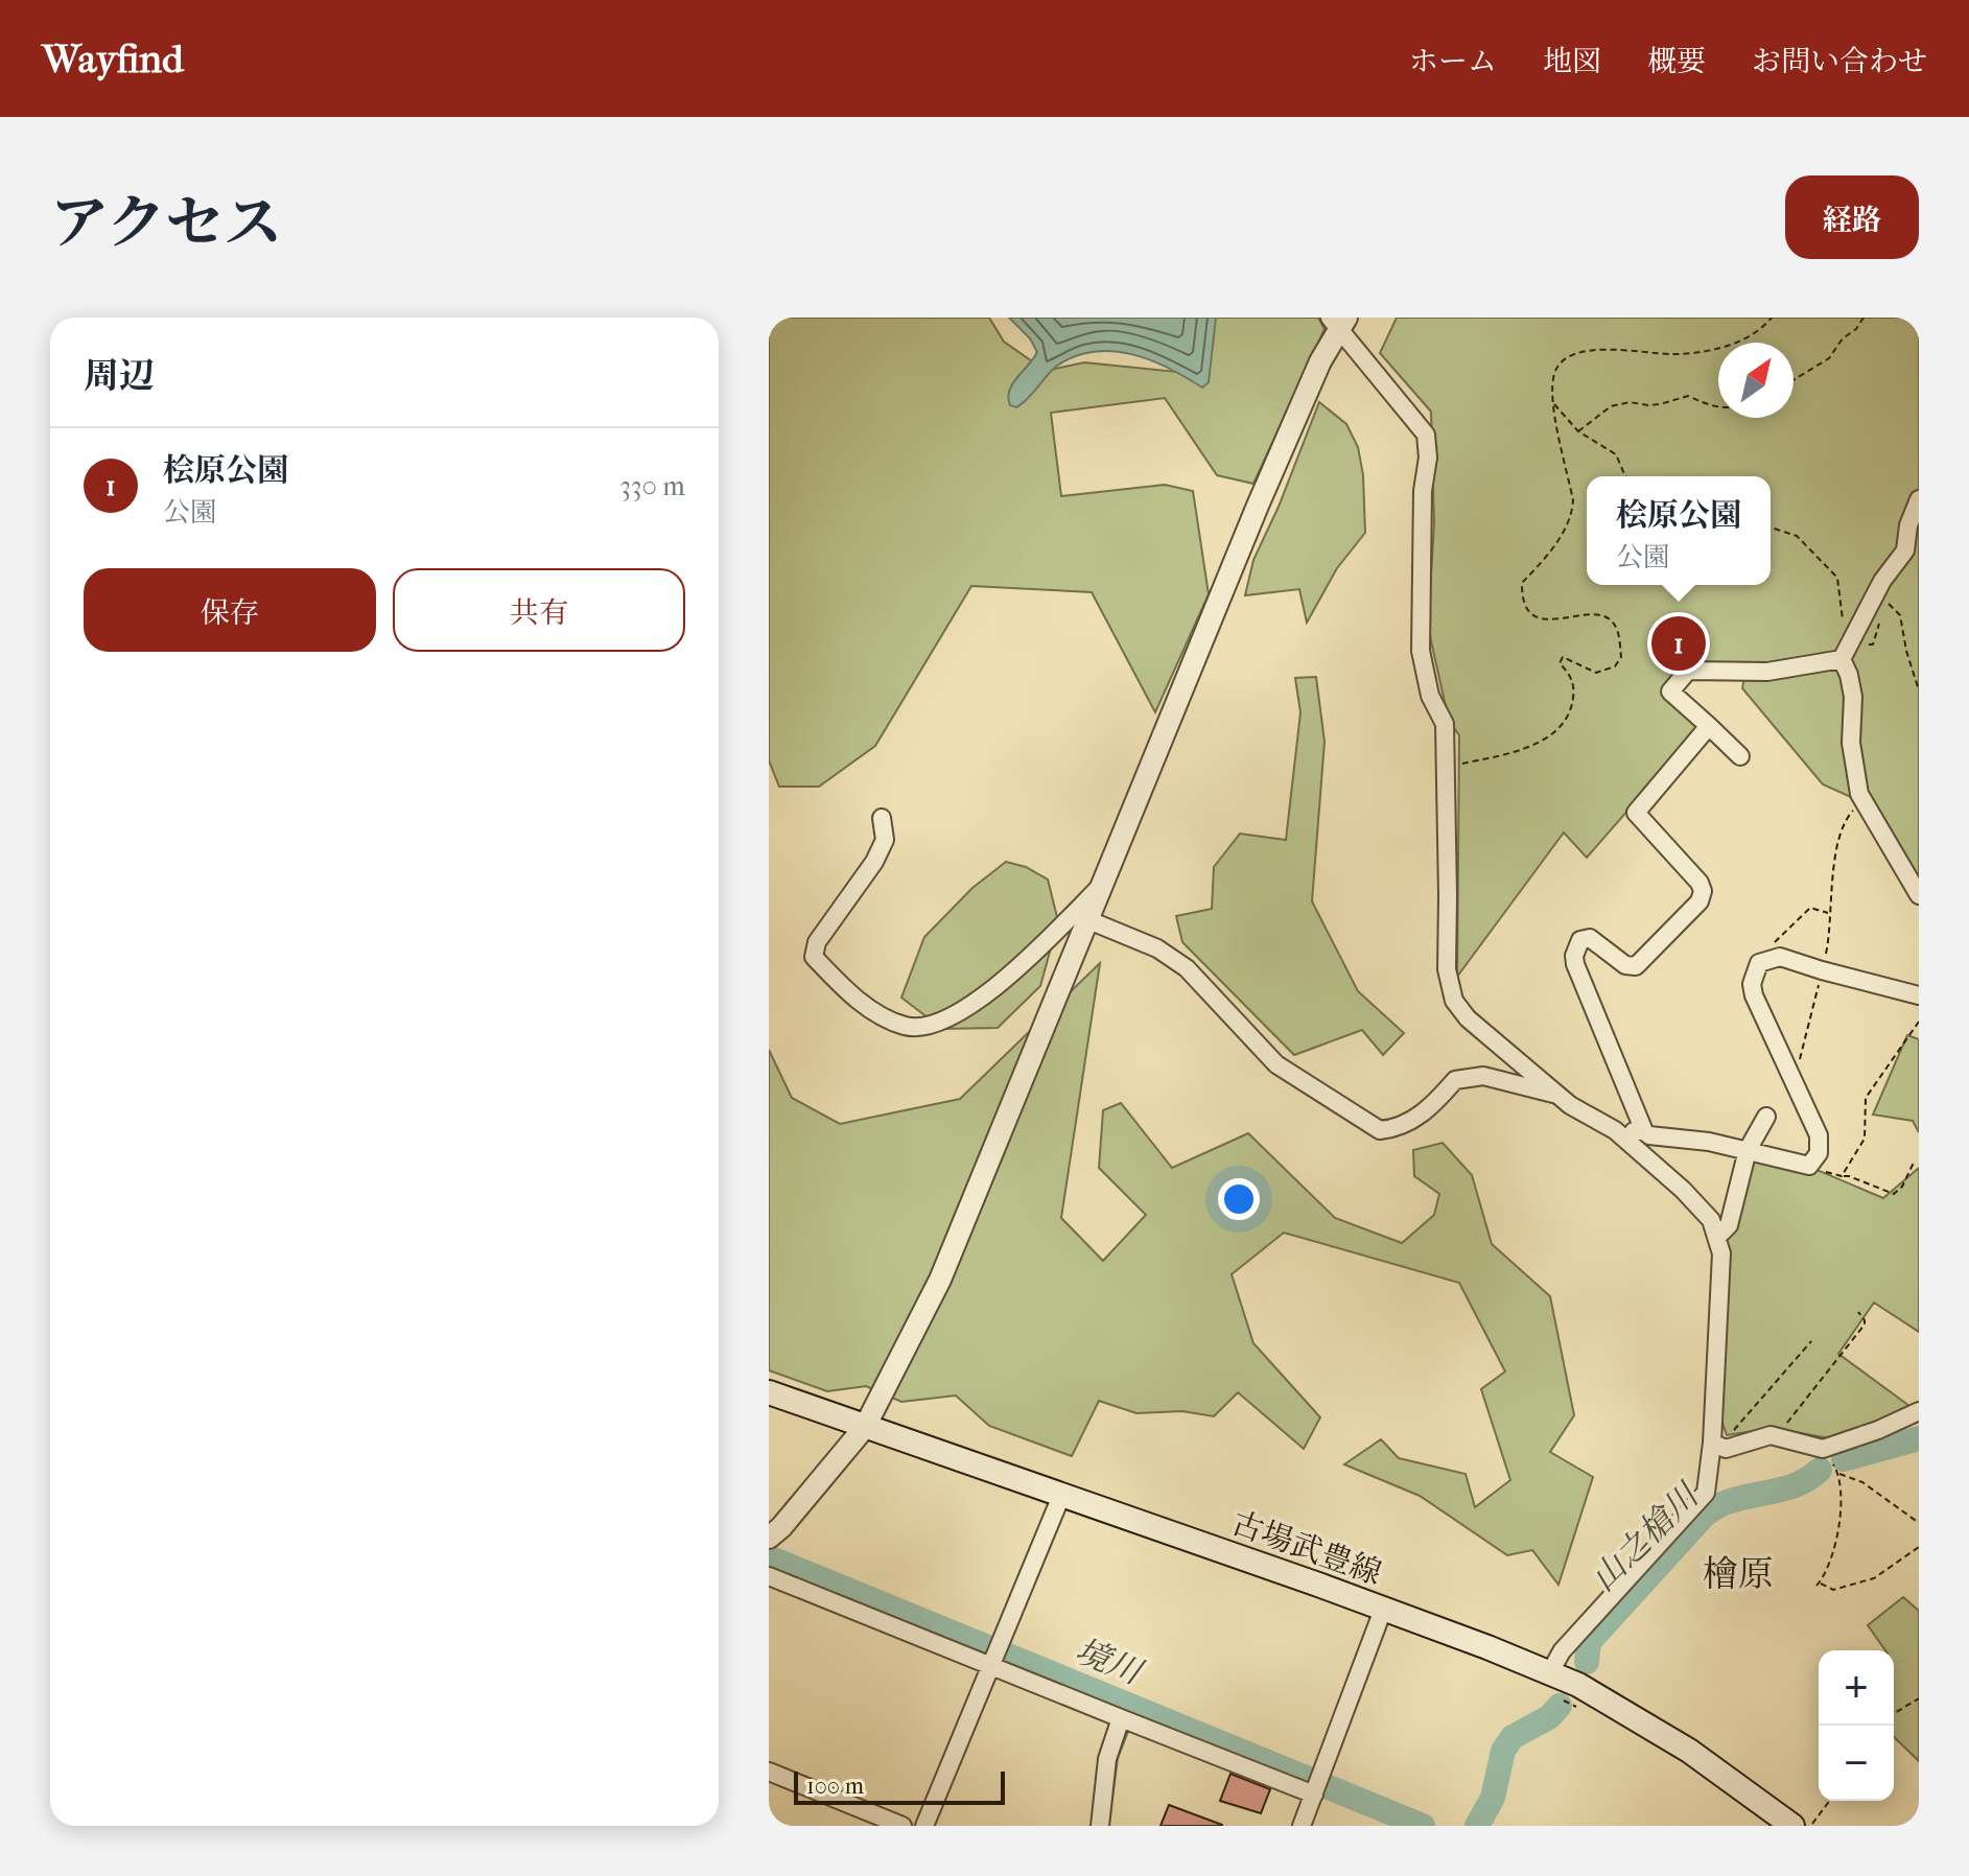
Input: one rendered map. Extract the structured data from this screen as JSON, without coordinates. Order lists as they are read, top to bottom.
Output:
{
  "streets": {
    "main road": ["古場武豊線"]
  },
  "districts": ["檜原"],
  "water": ["山之槍川", "境川"],
  "scale_bar": "100 m",
  "north": "top right",
  "page": {
    "header": "Wayfind",
    "nav": [
      "ホーム",
      "地図",
      "概要",
      "お問い合わせ"
    ],
    "title": "アクセス",
    "buttons": [
      "経路",
      ["保存", "共有"]
    ],
    "heading": "周辺",
    "list": [
      {
        "mark": "1",
        "name": "桧原公園",
        "note": "公園",
        "value": "330 m"
      }
    ],
    "popup": ["桧原公園", "公園"],
    "pins": "1",
    "map_buttons": ["+", "−"],
    "scale": "100 m"
  }
}
